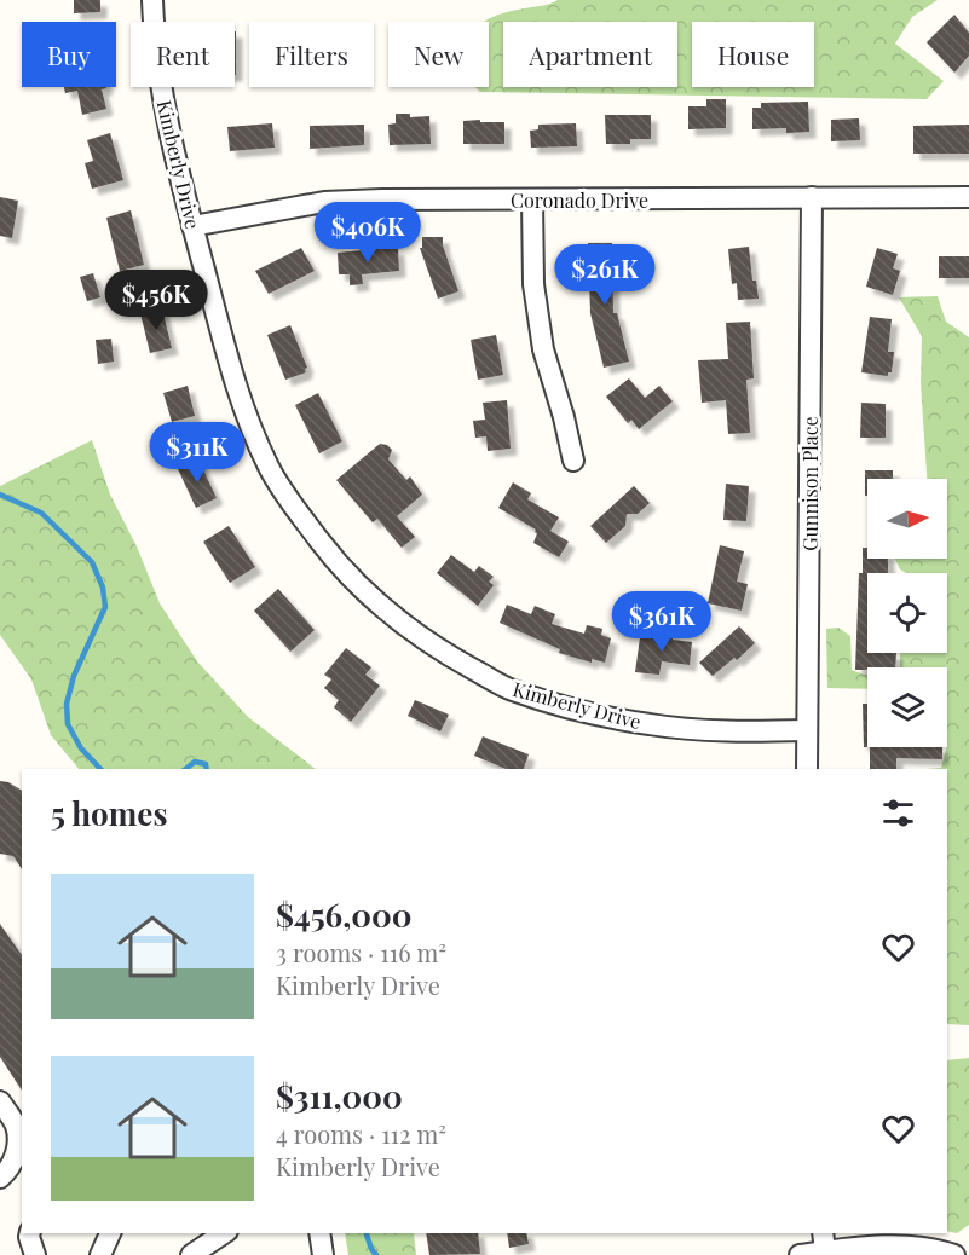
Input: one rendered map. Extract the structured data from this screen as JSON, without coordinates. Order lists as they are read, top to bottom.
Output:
{
  "streets": {
    "street": ["Kimberly Drive", "Coronado Drive", "Gunnison Place"]
  },
  "crossings": [
    ["Kimberly Drive", "Coronado Drive"],
    ["Kimberly Drive", "Gunnison Place"],
    ["Coronado Drive", "Gunnison Place"]
  ],
  "north": "right",
  "page": {
    "chip": [
      "Buy",
      "Rent",
      "Filters",
      "New",
      "Apartment",
      "House"
    ],
    "price": [
      "$406K",
      "$261K",
      "$456K",
      "$311K",
      "$361K"
    ],
    "heading": "5 homes",
    "list": [
      {
        "name": "$456,000",
        "note": "3 rooms · 116 m² · Kimberly Drive"
      },
      {
        "name": "$311,000",
        "note": "4 rooms · 112 m² · Kimberly Drive"
      }
    ]
  }
}
